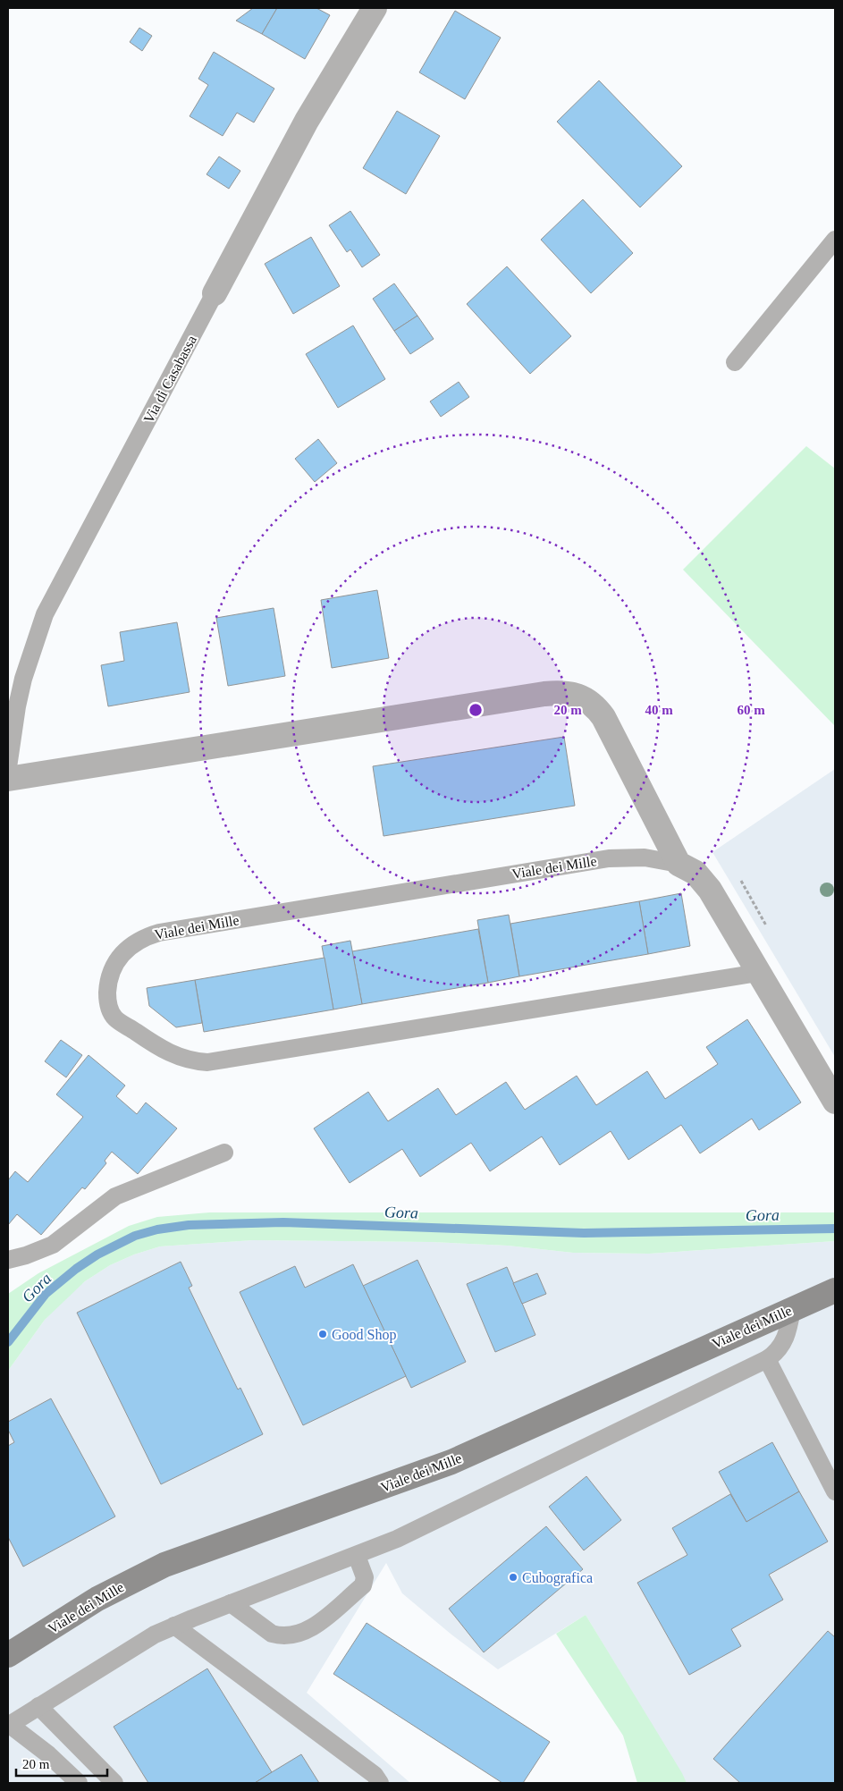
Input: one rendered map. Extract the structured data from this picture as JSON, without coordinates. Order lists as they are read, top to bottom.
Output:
{
  "streets": {
    "main road": ["Viale dei Mille"],
    "street": ["Via di Casabassa"]
  },
  "water": ["Gora"],
  "places": ["Good Shop", "Cubografica"],
  "scale_bar": "20 m",
  "rings": ["20 m", "40 m", "60 m"]
}
